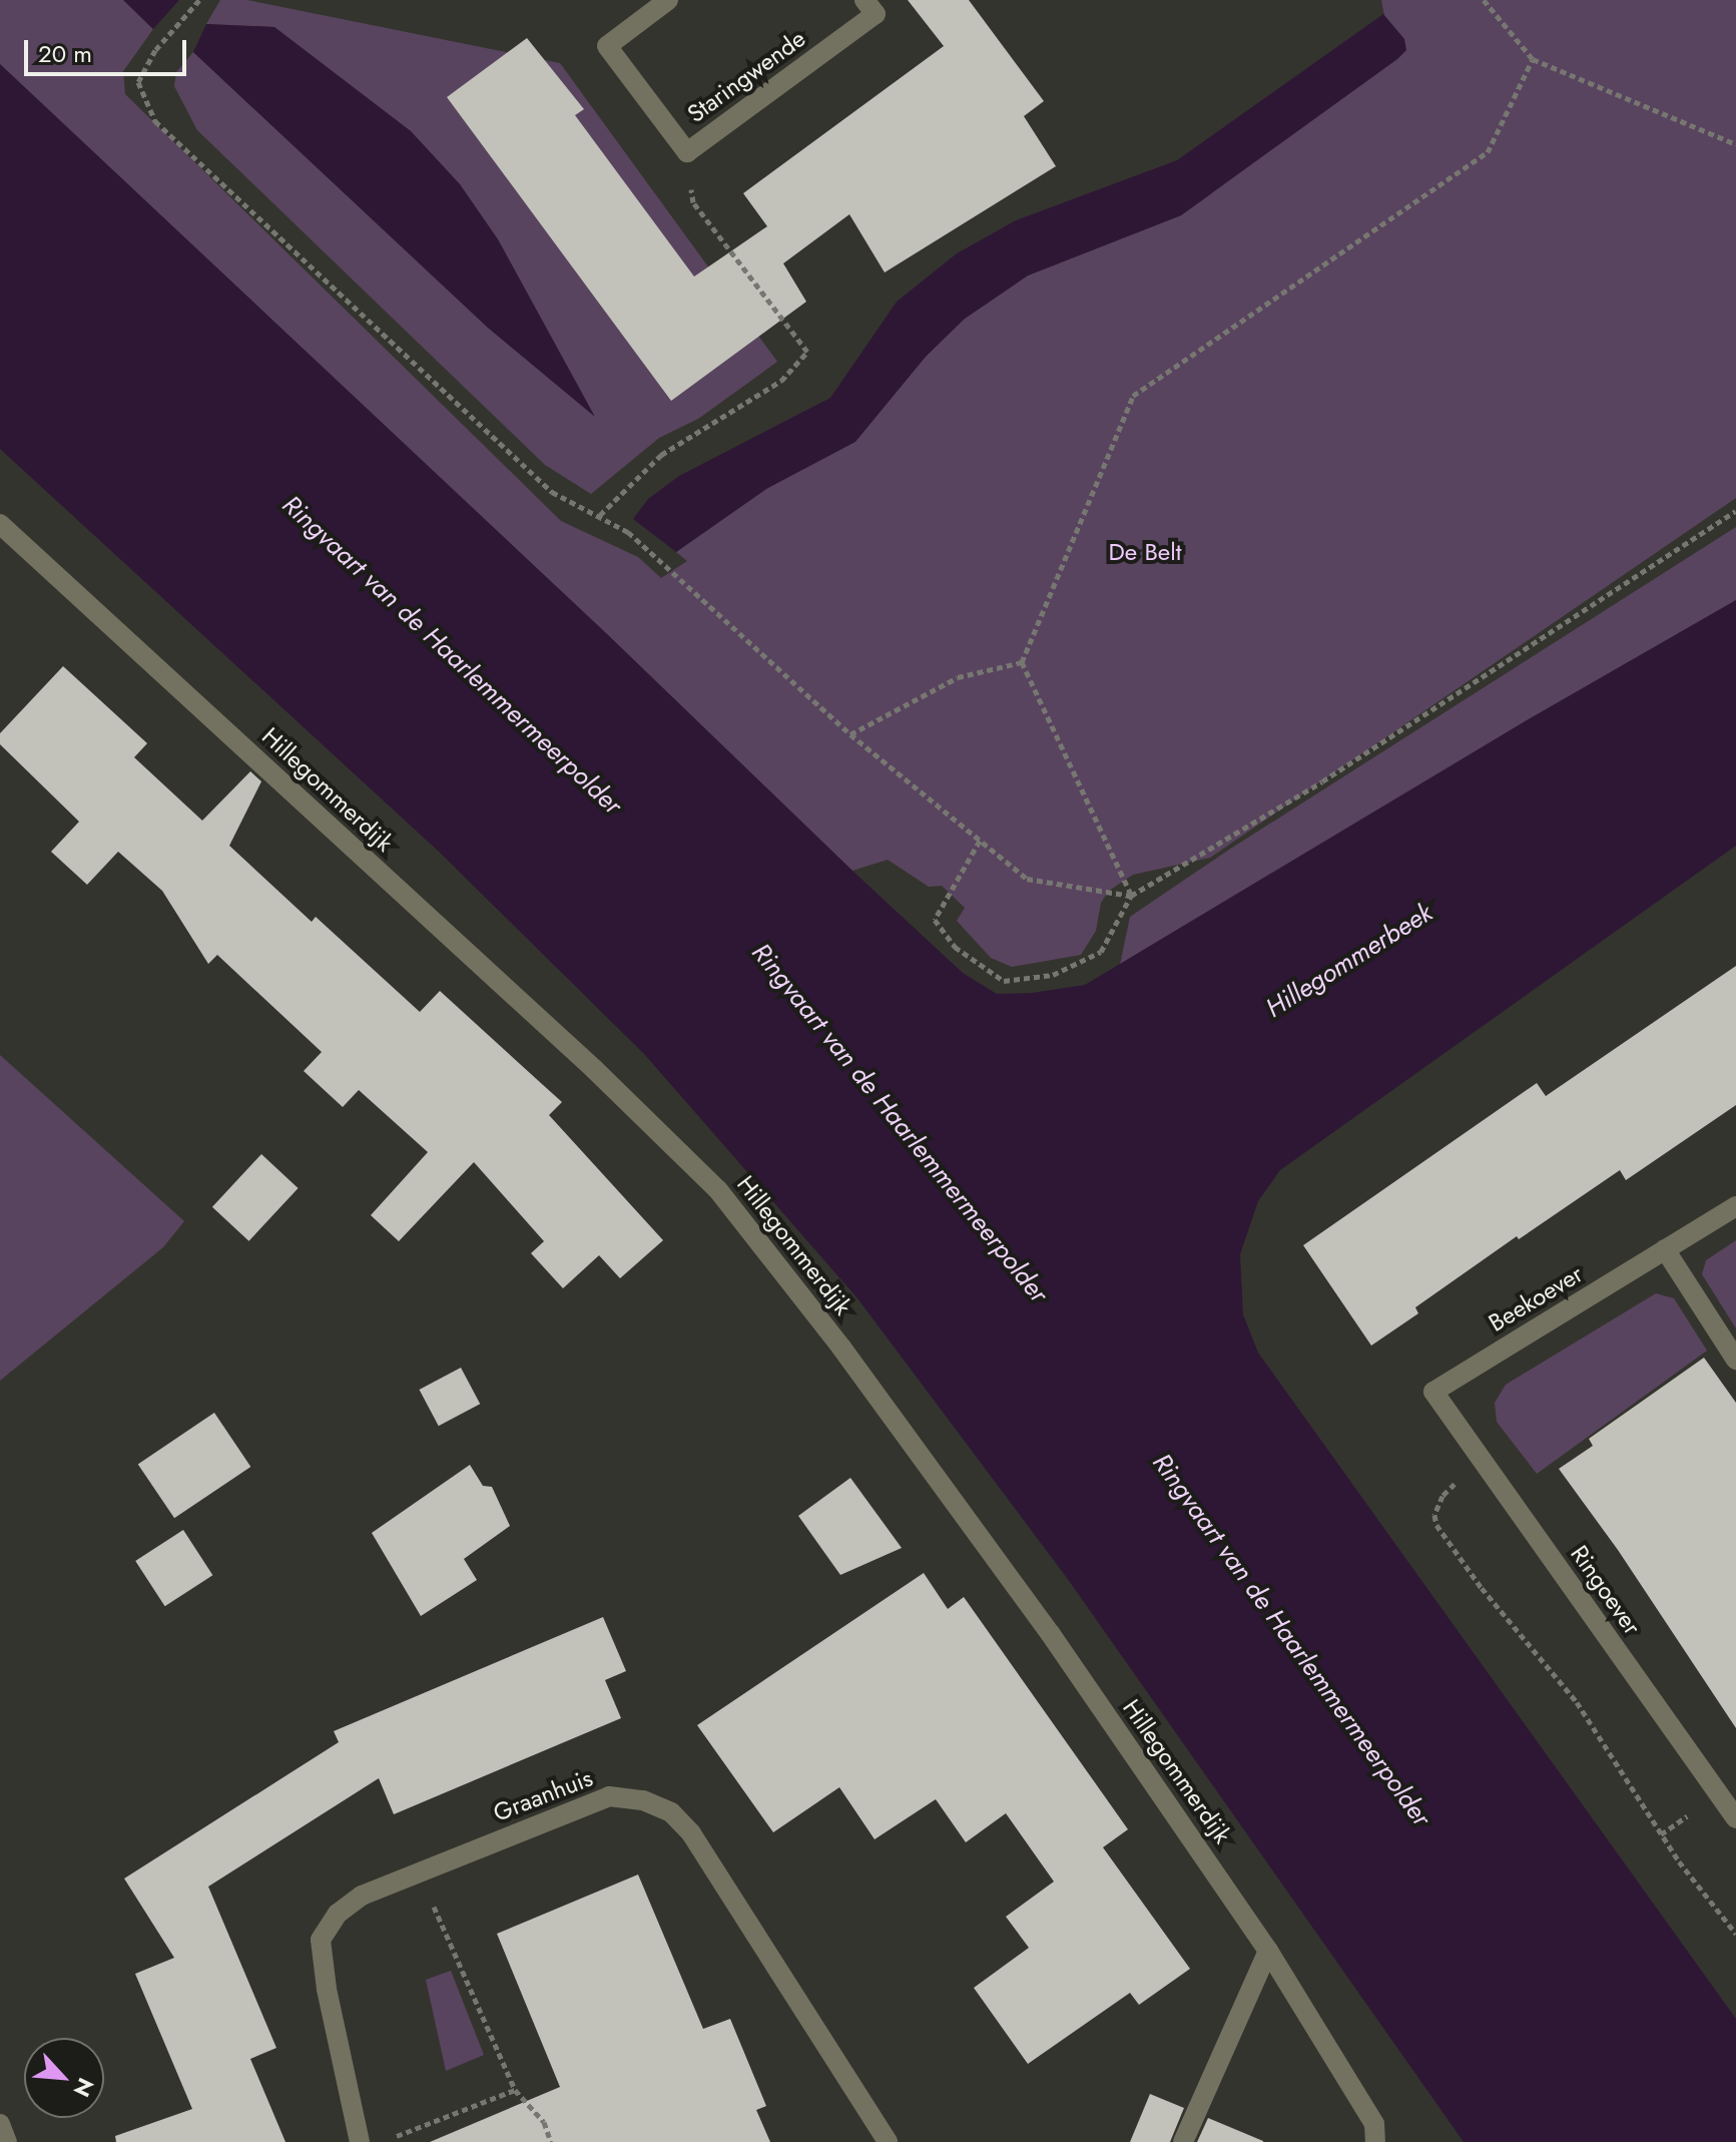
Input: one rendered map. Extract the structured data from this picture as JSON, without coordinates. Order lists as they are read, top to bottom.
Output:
{
  "streets": {
    "street": [
      "Staringwende",
      "Hillegommerdijk",
      "Beekoever",
      "Ringoever",
      "Graanhuis"
    ]
  },
  "crossings": [
    ["Beekoever", "Ringoever"]
  ],
  "water": ["Ringvaart van de Haarlemmermeerpolder", "Hillegommerbeek"],
  "parks": ["De Belt"],
  "scale_bar": "20 m",
  "north": "bottom right"
}
